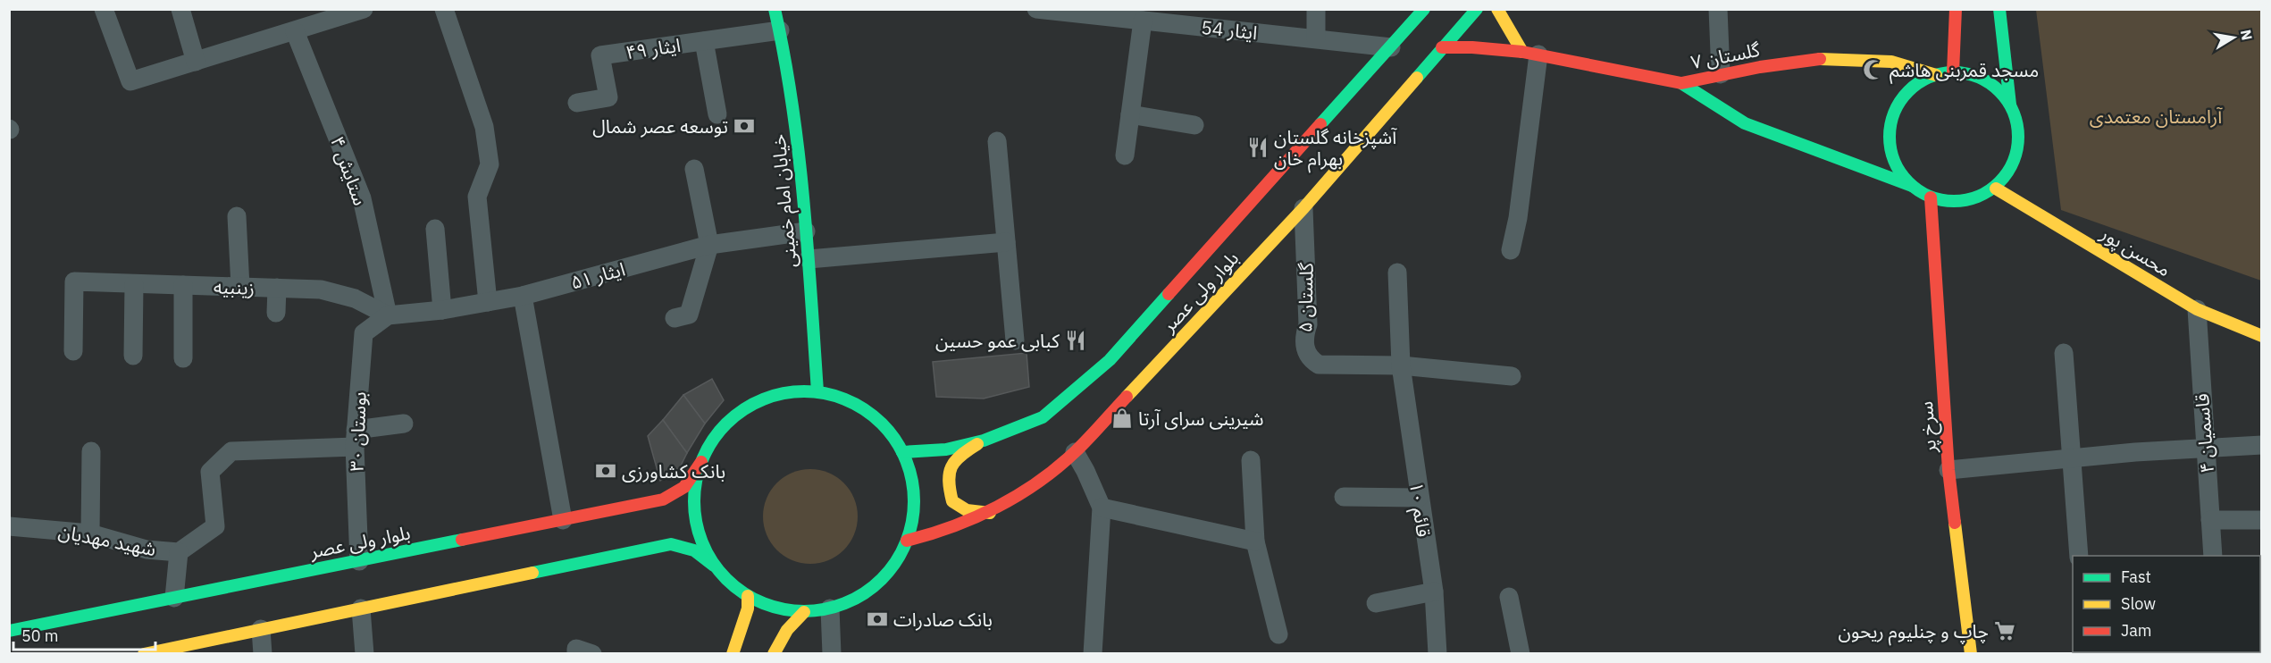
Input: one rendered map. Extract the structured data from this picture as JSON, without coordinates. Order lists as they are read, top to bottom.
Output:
{
  "streets": {
    "main road": [
      "گلستان ۷",
      "خیابان امام خمینی",
      "محسن پور",
      "بلوار ولی عصر",
      "سرخ پر"
    ],
    "street": [
      "ایثار 54",
      "ایثار ۴۹",
      "ستایش ۴",
      "ایثار ۵۱",
      "زینبیه",
      "گلستان ۵",
      "بوستان ۳۰",
      "قاسمیان ۴",
      "قائم ۱۰",
      "شهید مهدیان"
    ]
  },
  "crossings": [
    ["ایثار 54", "بلوار ولی عصر"],
    ["ایثار ۴۹", "خیابان امام خمینی"],
    ["گلستان ۷", "محسن پور"],
    ["گلستان ۷", "بلوار ولی عصر"],
    ["گلستان ۷", "سرخ پر"],
    ["ستایش ۴", "ایثار ۵۱"],
    ["ستایش ۴", "زینبیه"],
    ["ستایش ۴", "بوستان ۳۰"],
    ["خیابان امام خمینی", "ایثار ۵۱"],
    ["محسن پور", "سرخ پر"],
    ["محسن پور", "قاسمیان ۴"],
    ["ایثار ۵۱", "زینبیه"],
    ["ایثار ۵۱", "بوستان ۳۰"],
    ["زینبیه", "بوستان ۳۰"],
    ["بلوار ولی عصر", "گلستان ۵"],
    ["بلوار ولی عصر", "بوستان ۳۰"],
    ["گلستان ۵", "قائم ۱۰"],
    ["بوستان ۳۰", "شهید مهدیان"]
  ],
  "parks": ["آرامستان معتمدی"],
  "places": {
    "mosque": ["مسجد قمربنی هاشم"],
    "bank": ["توسعه عصر شمال", "بانک کشاورزی", "بانک صادرات"],
    "restaurant": ["آشپزخانه گلستان بهرام خان", "کبابی عمو حسین"],
    "shop": ["شیرینی سرای آرتا"],
    "supermarket": ["چاپ و چنلیوم ریحون"]
  },
  "legend": ["Fast", "Slow", "Jam"],
  "scale_bar": "50 m",
  "north": "right"
}
